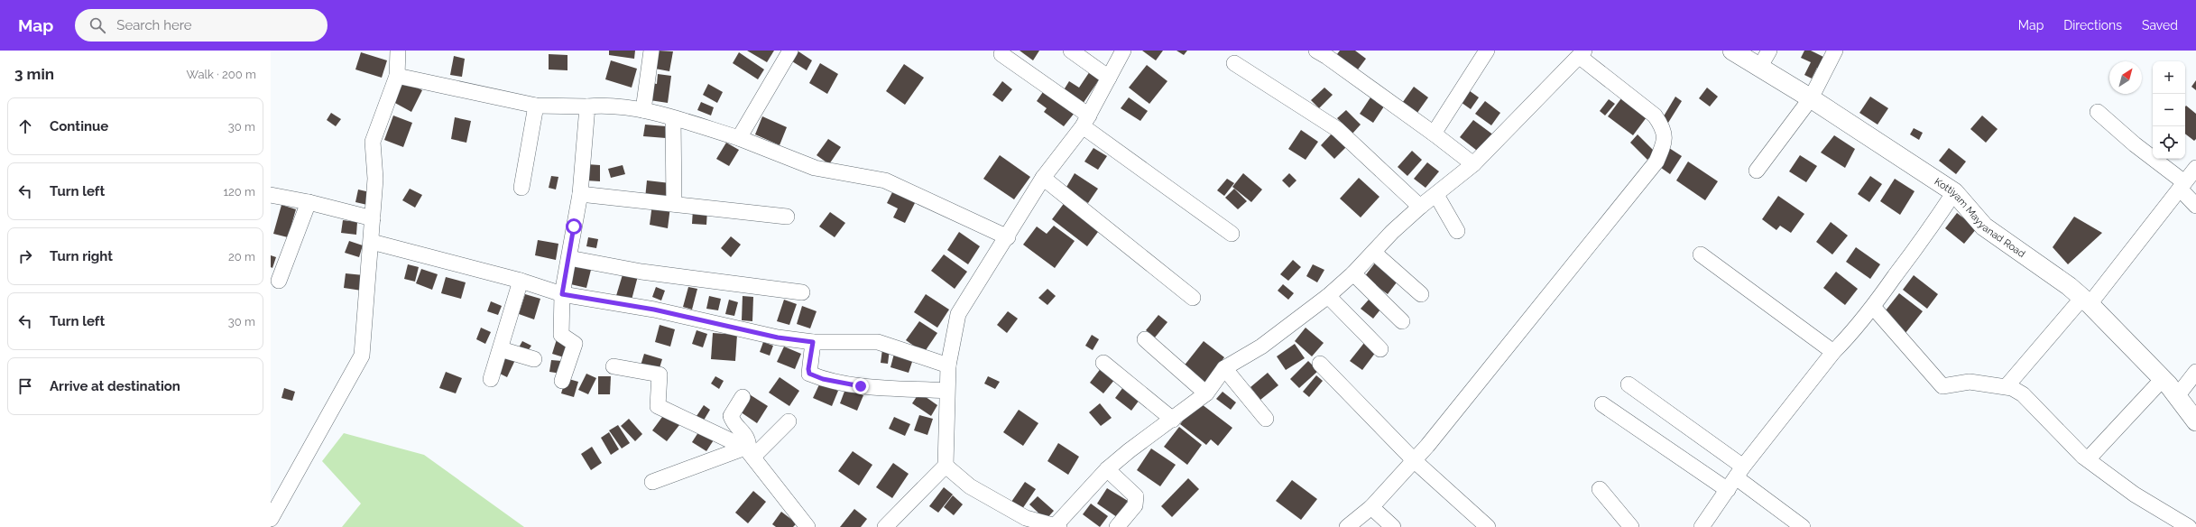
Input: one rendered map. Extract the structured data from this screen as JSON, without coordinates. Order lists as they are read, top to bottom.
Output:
{
  "streets": {
    "street": ["Kottiyam Mayyanad Road"]
  },
  "north": "top right",
  "page": {
    "header": "Map",
    "search": "Search here",
    "nav": ["Map", "Directions", "Saved"],
    "heading": ["3 min", "Walk · 200 m"],
    "map_buttons": ["+", "−"],
    "list": [
      ["Continue", "30 m"],
      ["Turn left", "120 m"],
      ["Turn right", "20 m"],
      ["Turn left", "30 m"],
      "Arrive at destination"
    ]
  }
}
